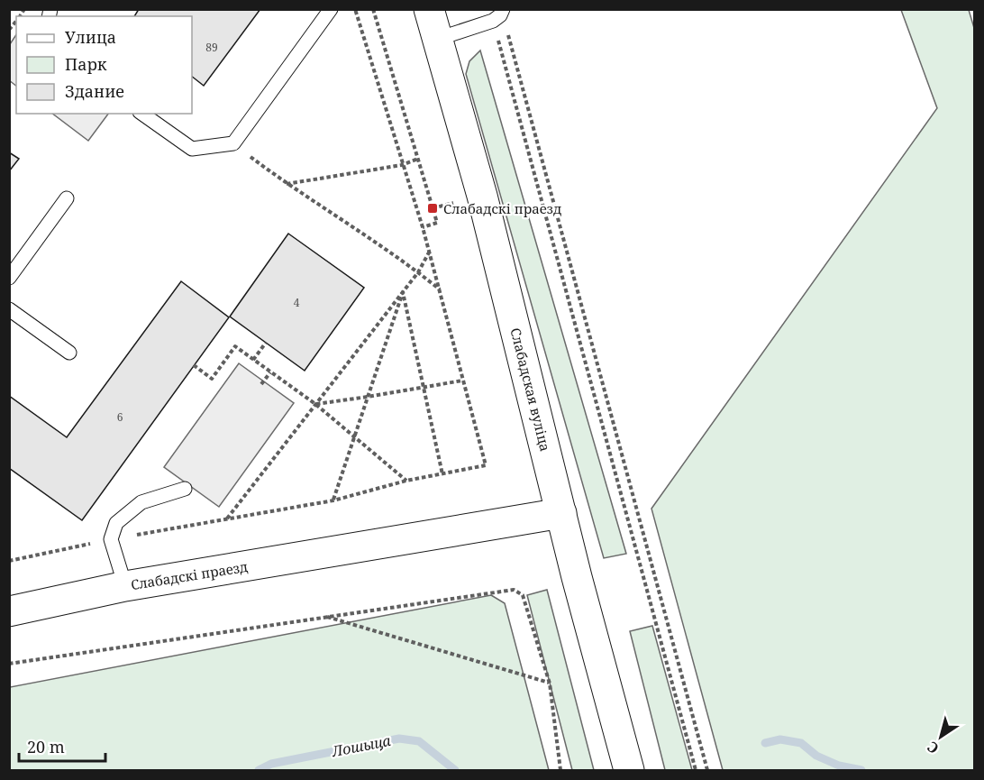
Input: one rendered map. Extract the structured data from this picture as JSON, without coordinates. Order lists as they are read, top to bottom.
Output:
{
  "streets": {
    "main road": ["Слабадская вуліца", "Слабадскі праезд"]
  },
  "crossings": [
    ["Слабадская вуліца", "Слабадскі праезд"]
  ],
  "water": ["Лошыца"],
  "places": {
    "transit": ["Слабадскі праезд"]
  },
  "house_numbers": ["89", "4", "6"],
  "legend": ["Улица", "Парк", "Здание"],
  "scale_bar": "20 m",
  "north": "bottom left"
}
